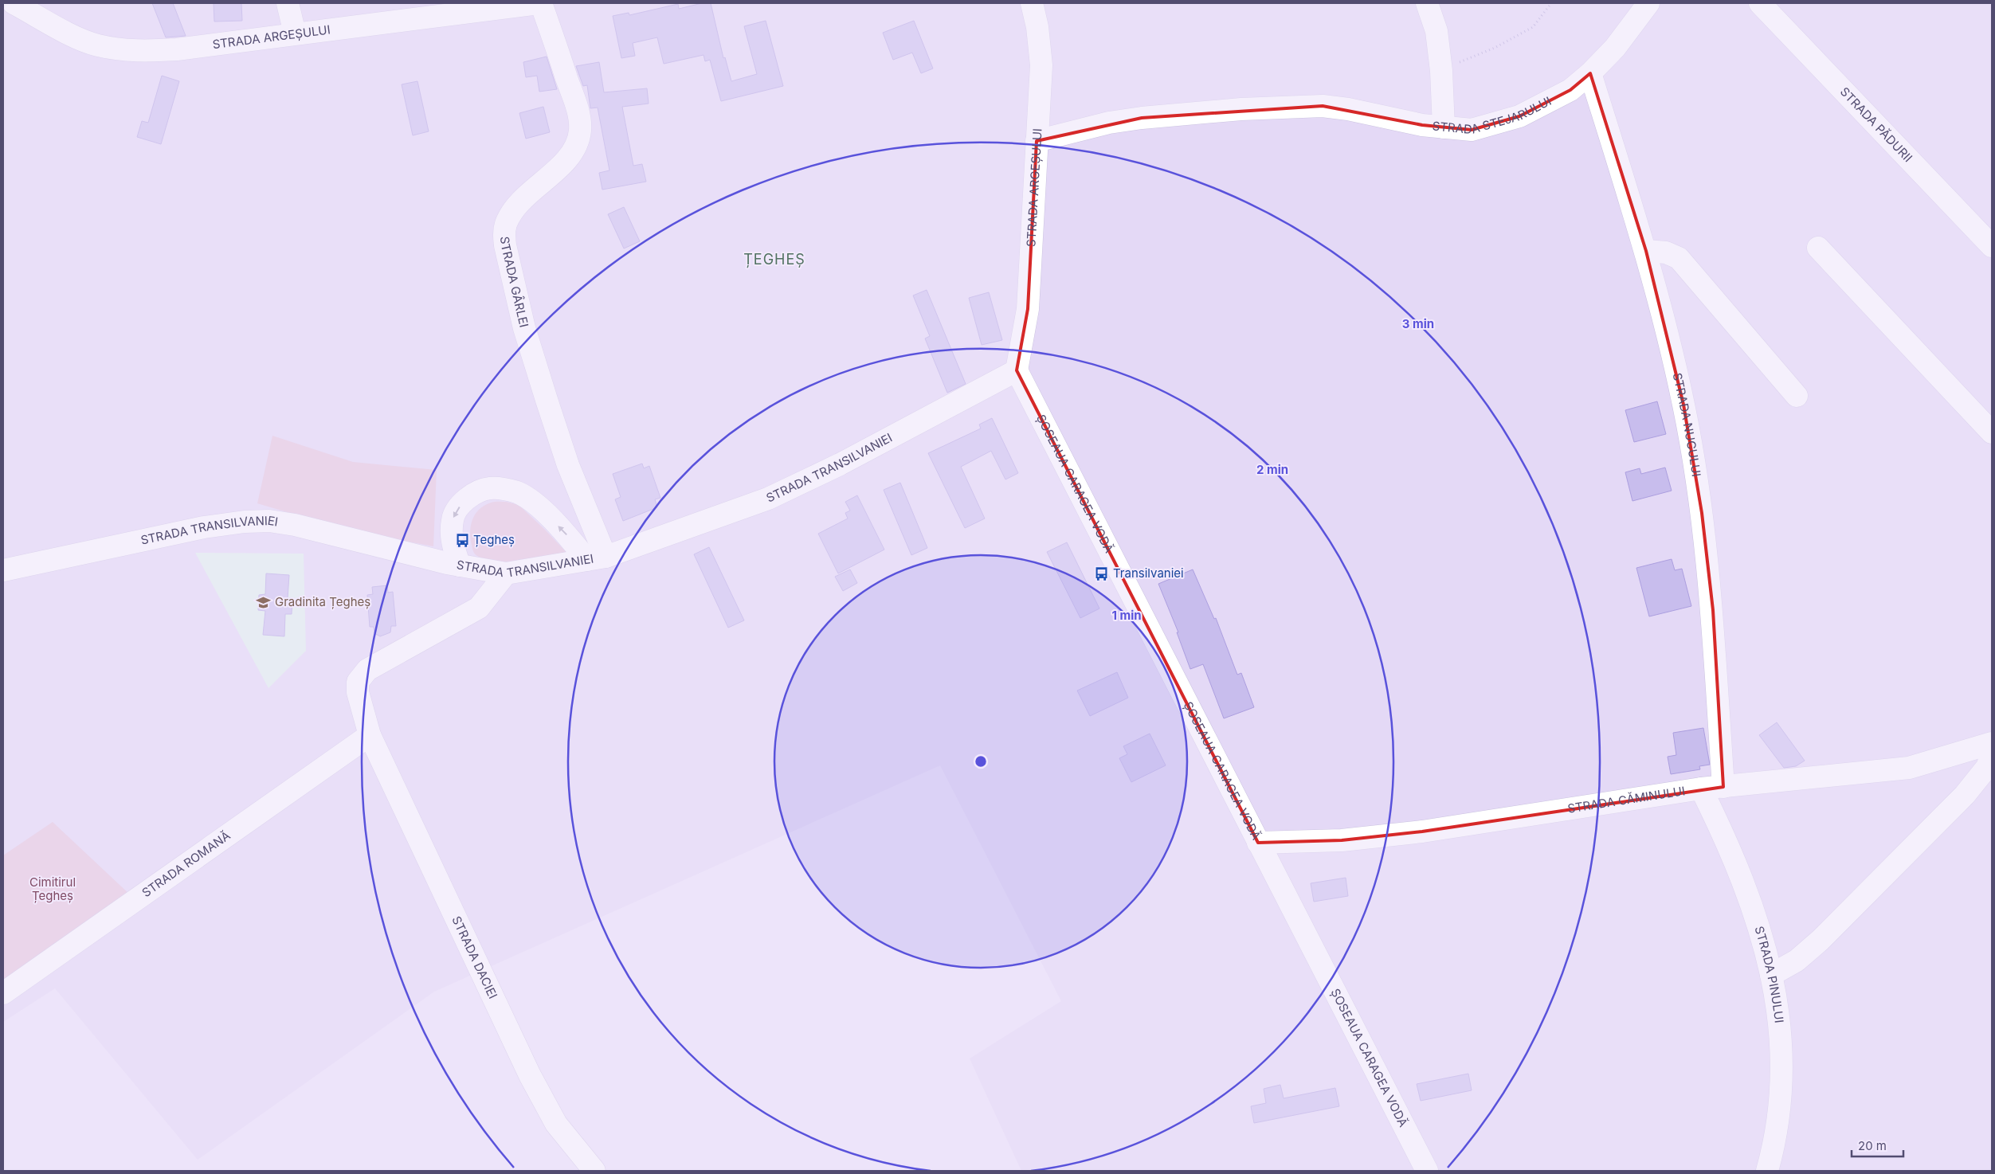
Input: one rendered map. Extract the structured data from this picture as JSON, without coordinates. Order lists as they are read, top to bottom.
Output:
{
  "streets": {
    "street": [
      "STRADA ARGEȘULUI",
      "STRADA STEJARULUI",
      "STRADA PĂDURII",
      "STRADA GÂRLEI",
      "STRADA NUCULUI",
      "STRADA TRANSILVANIEI",
      "ȘOSEAUA CARAGEA VODĂ",
      "STRADA CĂMINULUI",
      "STRADA ROMANĂ",
      "STRADA DACIEI",
      "STRADA PINULUI"
    ]
  },
  "crossings": [
    ["STRADA ARGEȘULUI", "STRADA STEJARULUI"],
    ["STRADA ARGEȘULUI", "STRADA GÂRLEI"],
    ["STRADA ARGEȘULUI", "STRADA TRANSILVANIEI"],
    ["STRADA ARGEȘULUI", "ȘOSEAUA CARAGEA VODĂ"],
    ["STRADA STEJARULUI", "STRADA NUCULUI"],
    ["STRADA GÂRLEI", "STRADA TRANSILVANIEI"],
    ["STRADA NUCULUI", "STRADA CĂMINULUI"],
    ["STRADA TRANSILVANIEI", "ȘOSEAUA CARAGEA VODĂ"],
    ["STRADA TRANSILVANIEI", "STRADA DACIEI"],
    ["ȘOSEAUA CARAGEA VODĂ", "STRADA CĂMINULUI"],
    ["STRADA CĂMINULUI", "STRADA PINULUI"],
    ["STRADA ROMANĂ", "STRADA DACIEI"]
  ],
  "districts": ["ȚEGHEȘ"],
  "parks": ["Cimitirul Țegheș"],
  "places": {
    "bus stop": ["Țegheș", "Transilvaniei"],
    "school or university": ["Gradinita Țegheș"]
  },
  "scale_bar": "20 m",
  "rings": ["3 min", "2 min", "1 min"]
}
